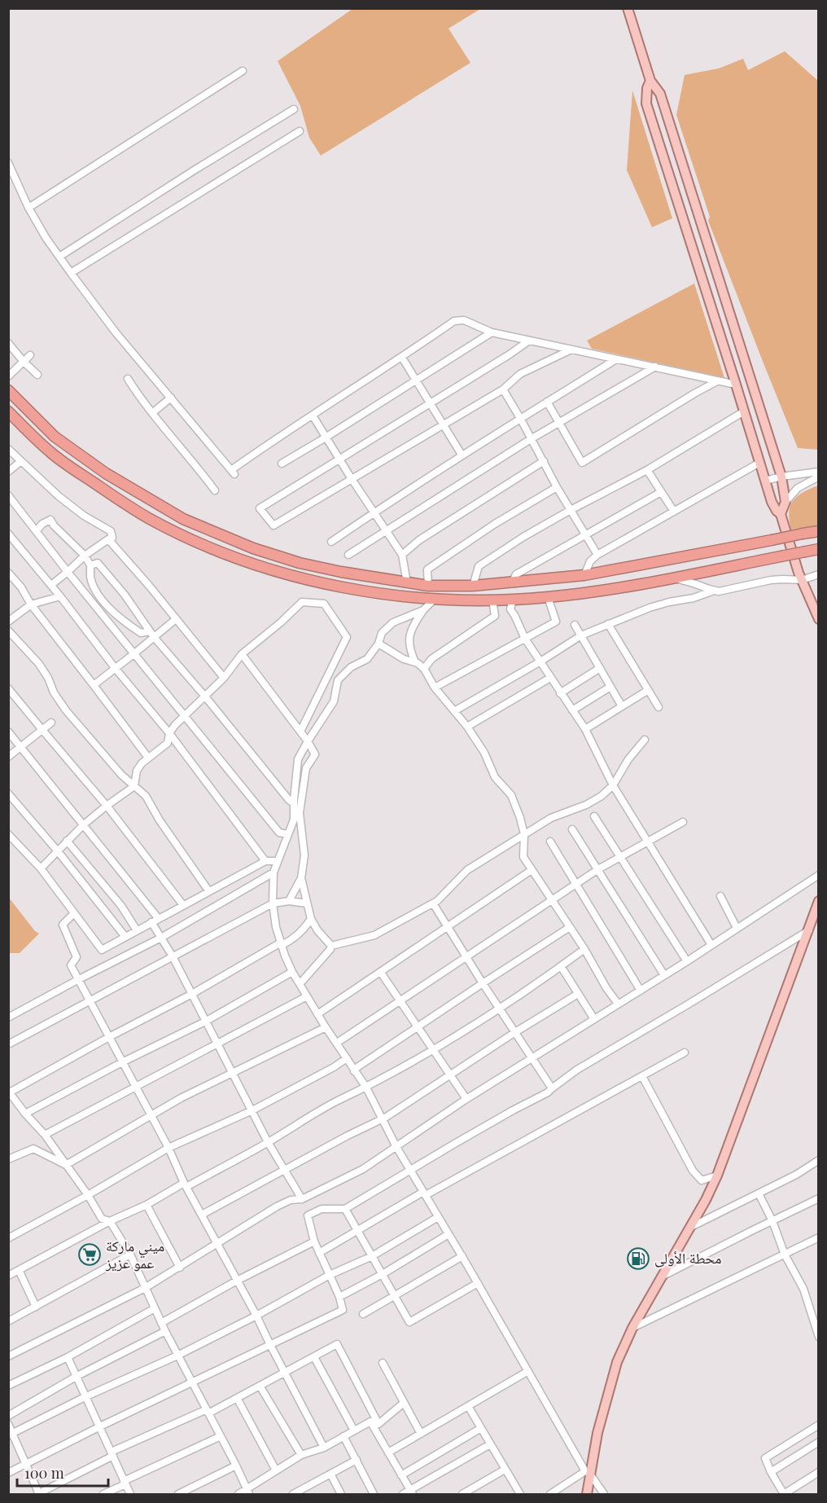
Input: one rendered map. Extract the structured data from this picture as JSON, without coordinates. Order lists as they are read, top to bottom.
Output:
{
  "places": {
    "supermarket": ["ميني ماركة عمو عزيز"],
    "fuel station": ["محطة الأولى"]
  },
  "scale_bar": "100 m"
}
